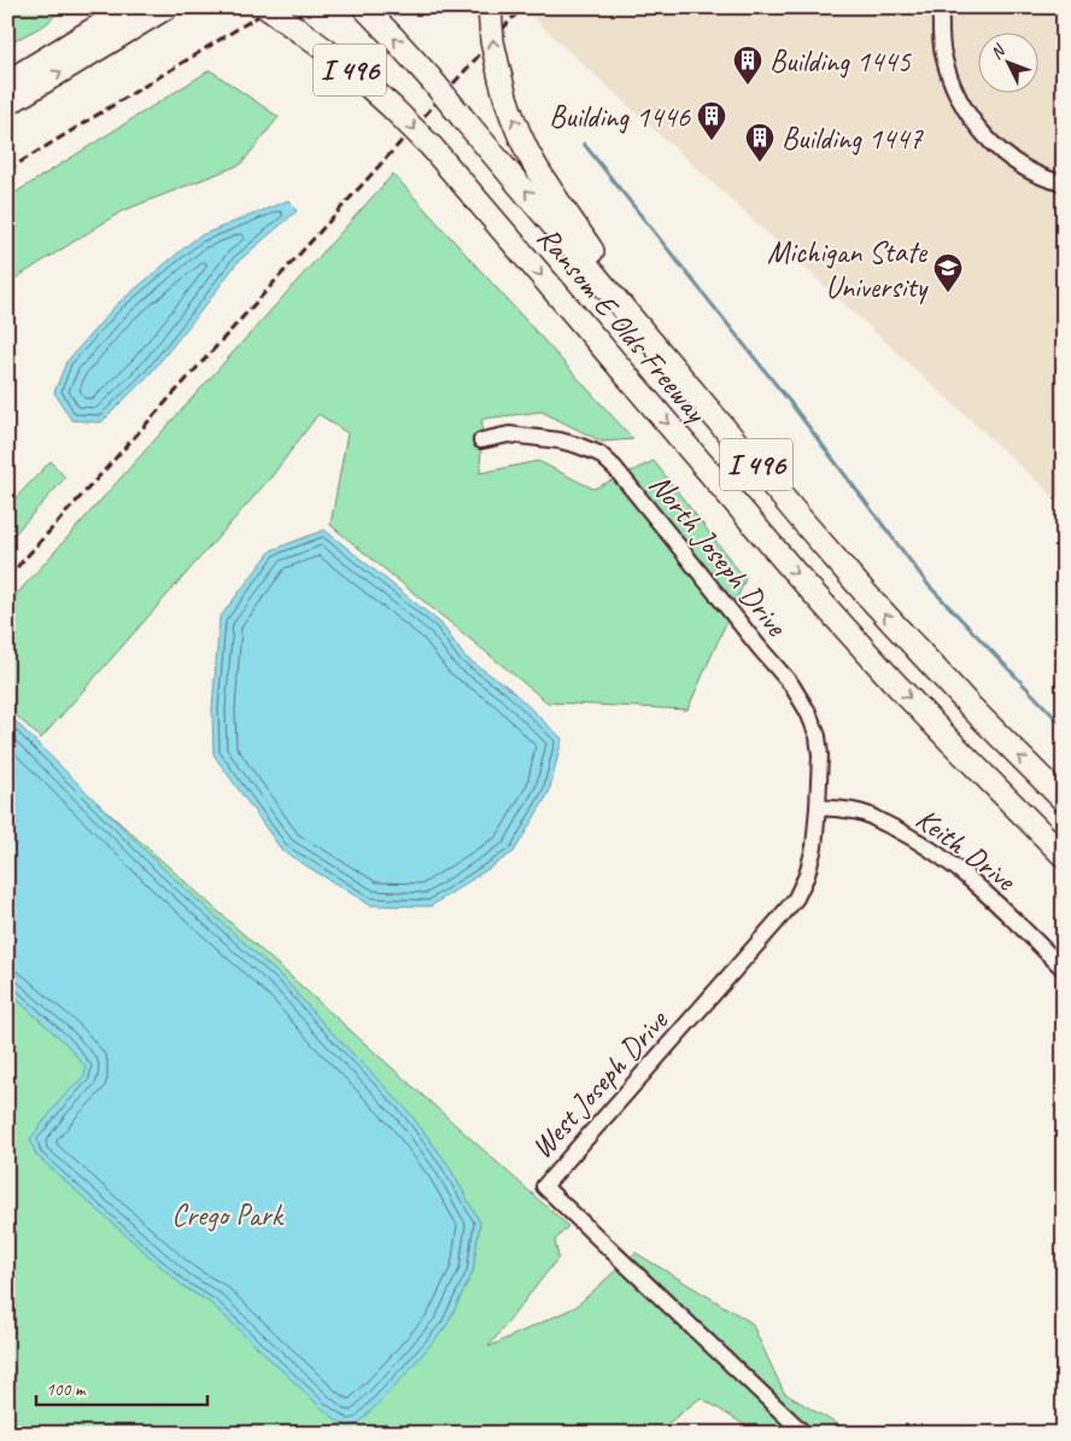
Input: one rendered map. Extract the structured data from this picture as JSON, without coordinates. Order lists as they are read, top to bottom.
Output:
{
  "streets": {
    "highway": ["I 496", "Ransom E Olds Freeway"],
    "street": ["North Joseph Drive", "Keith Drive", "West Joseph Drive"]
  },
  "crossings": [
    ["North Joseph Drive", "Keith Drive"],
    ["North Joseph Drive", "West Joseph Drive"],
    ["Keith Drive", "West Joseph Drive"]
  ],
  "parks": ["Crego Park"],
  "places": {
    "building": ["Building 1445", "Building 1446", "Building 1447"],
    "school or university": ["Michigan State University"]
  },
  "scale_bar": "100 m",
  "north": "top left"
}
